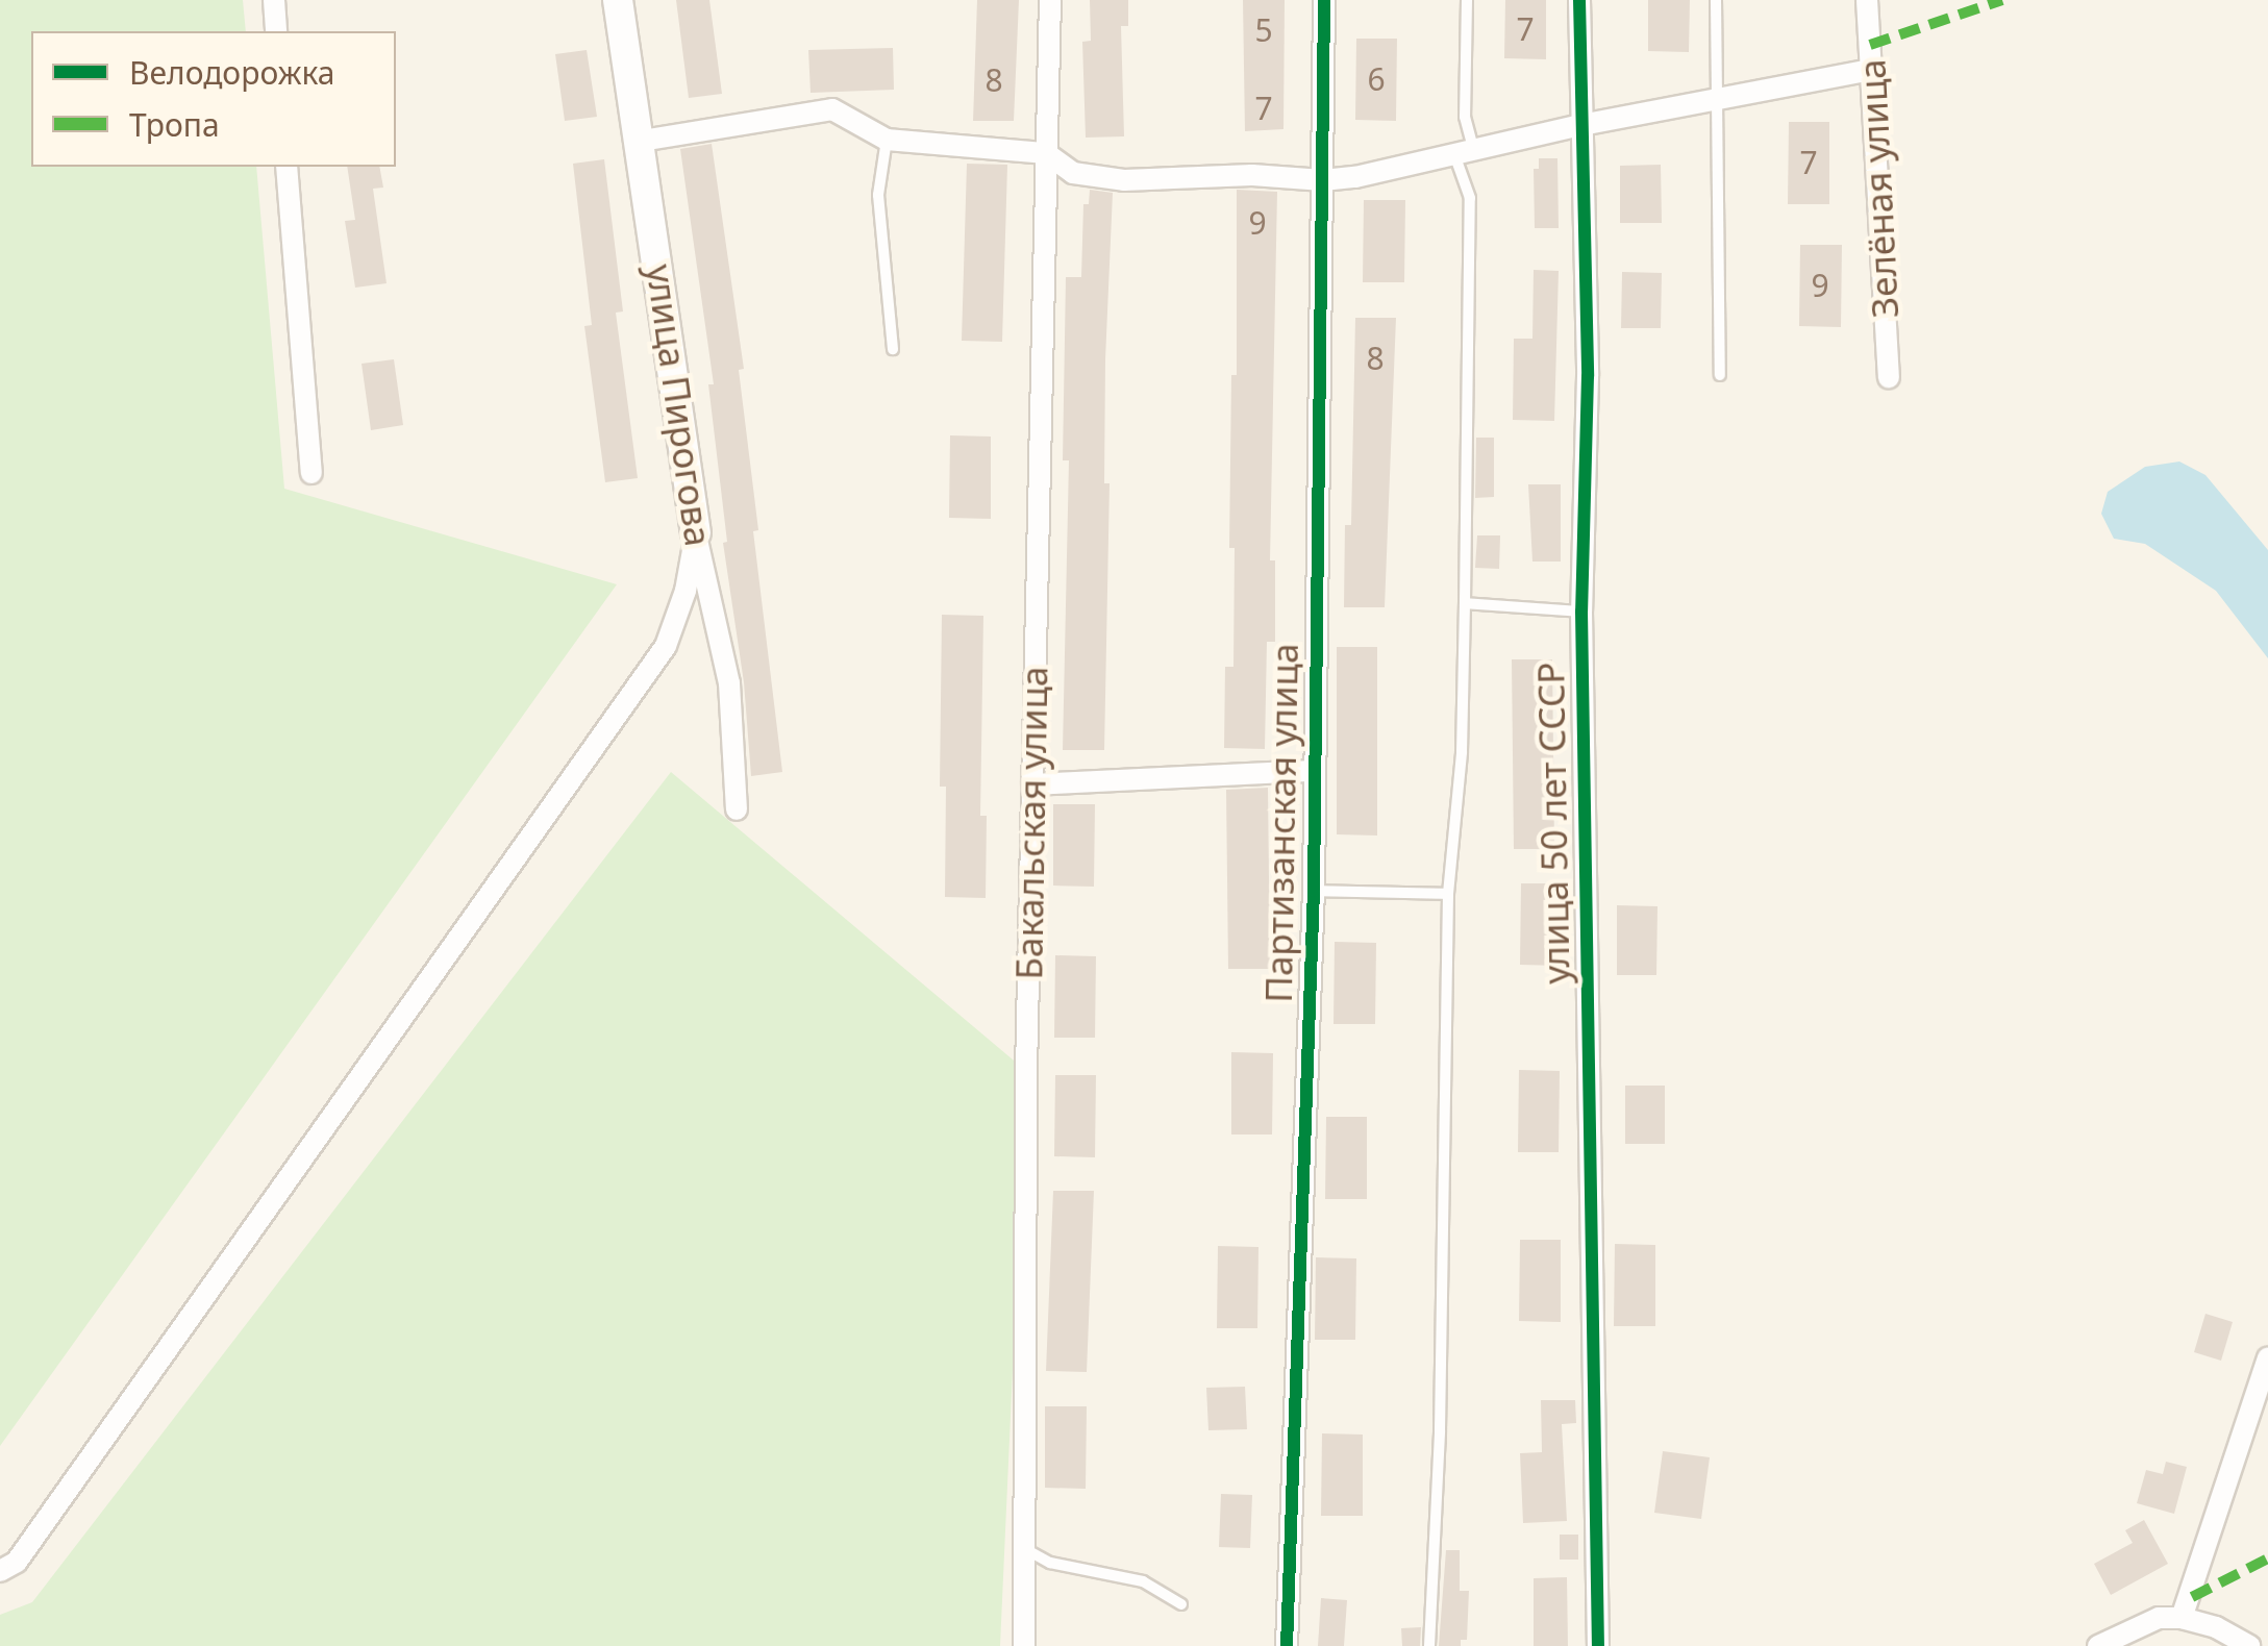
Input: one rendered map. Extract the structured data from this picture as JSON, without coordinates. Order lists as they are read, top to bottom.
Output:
{
  "streets": {
    "street": [
      "Зелёная улица",
      "улица Пирогова",
      "Бакальская улица",
      "Партизанская улица",
      "улица 50 лет СССР"
    ]
  },
  "house_numbers": [
    "7",
    "5",
    "6",
    "8",
    "7",
    "7",
    "9",
    "9",
    "8"
  ],
  "legend": ["Велодорожка", "Тропа"]
}
